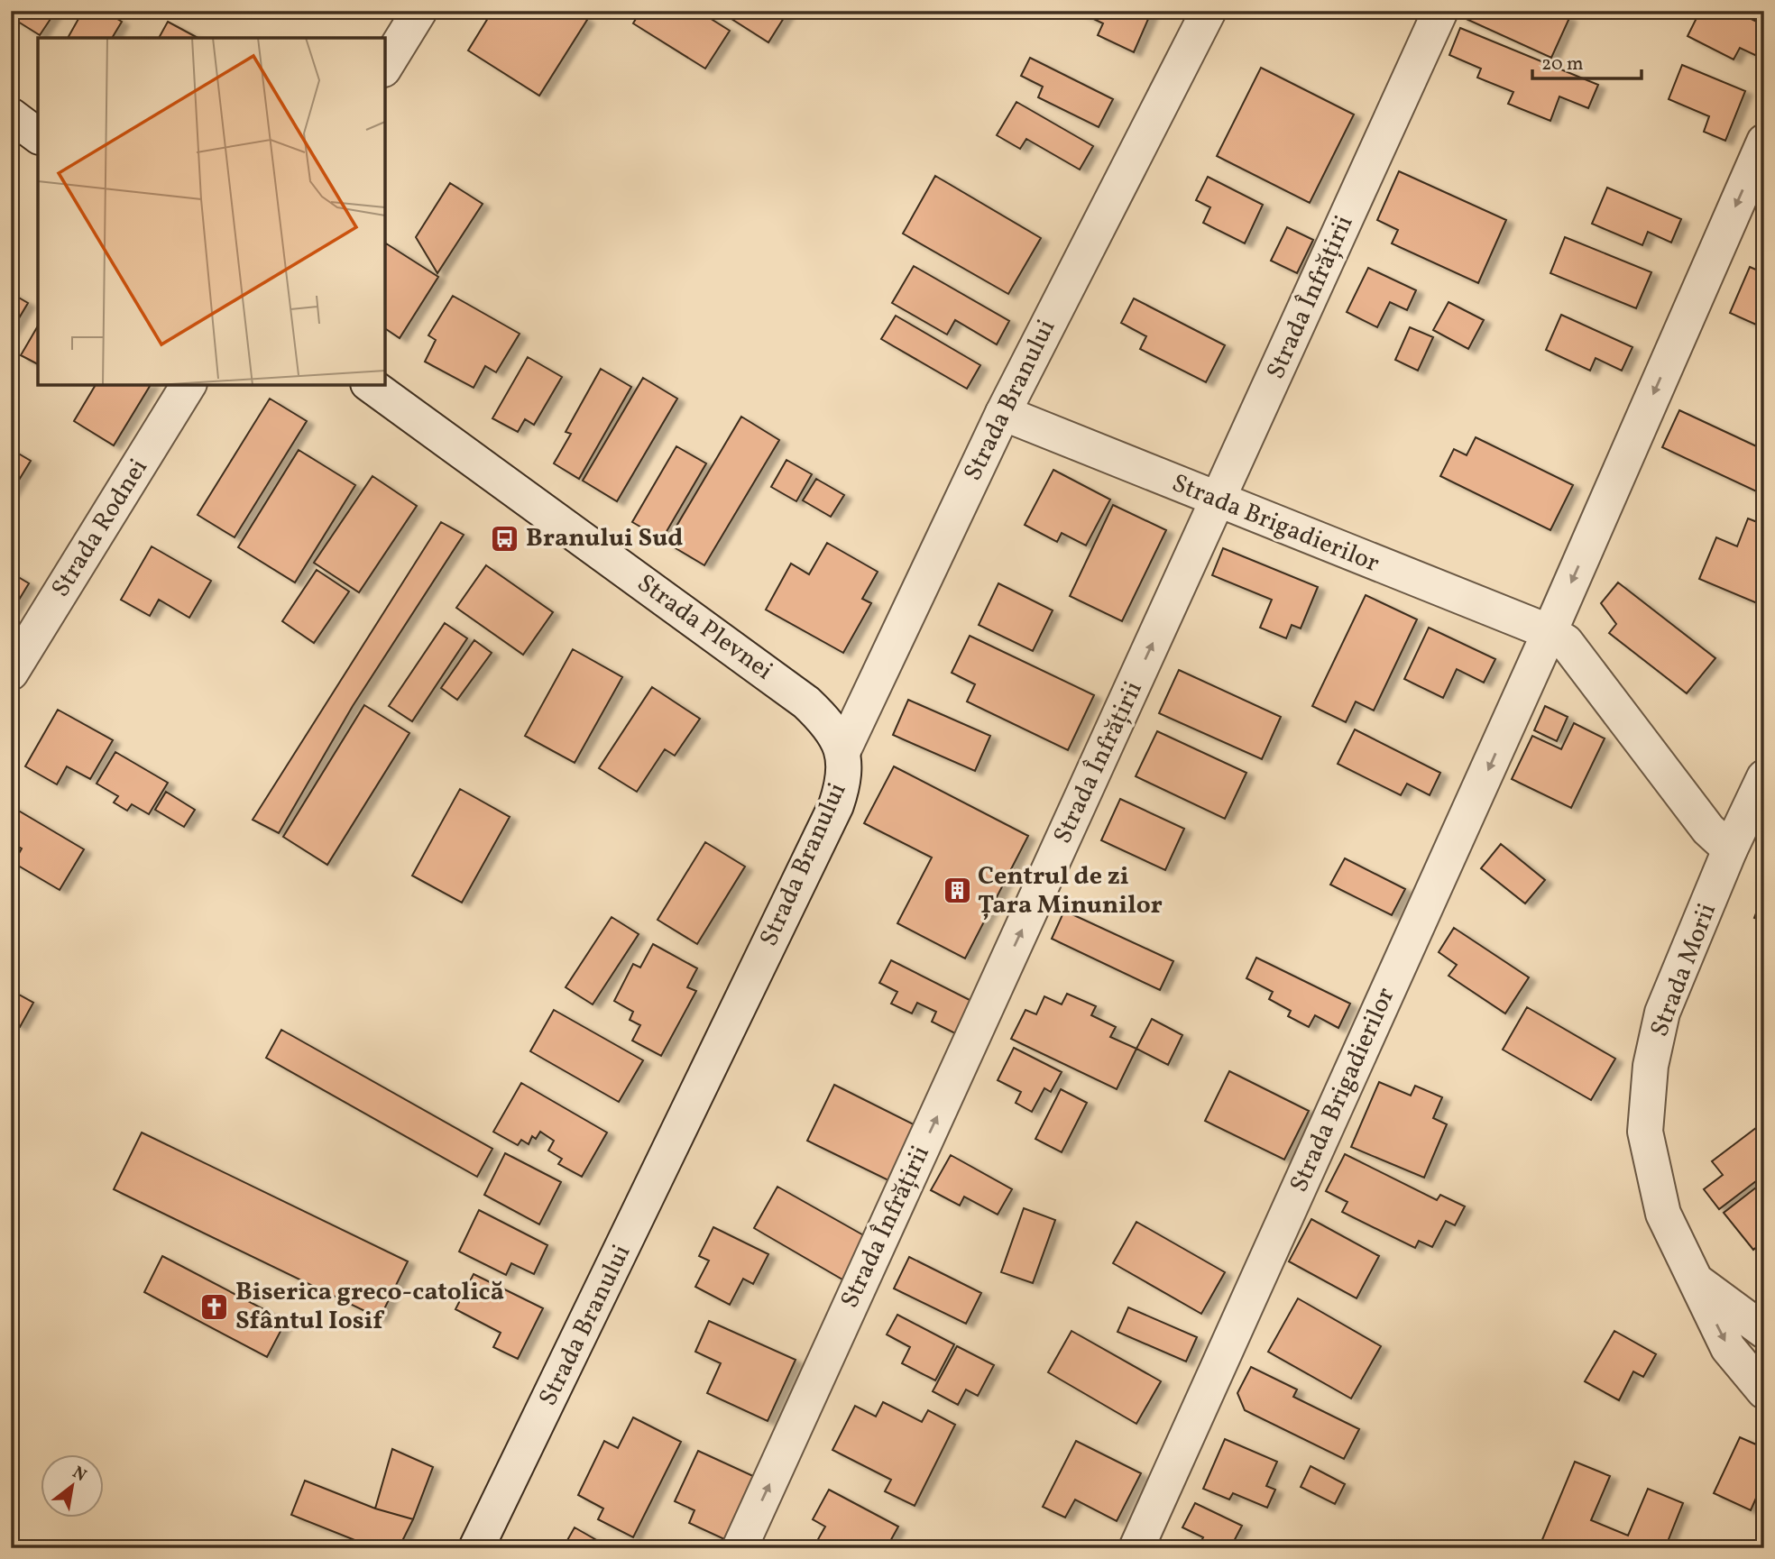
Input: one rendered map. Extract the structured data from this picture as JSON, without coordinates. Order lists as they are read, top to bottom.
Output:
{
  "streets": {
    "street": [
      "Strada Înfrățirii",
      "Strada Branului",
      "Strada Brigadierilor",
      "Strada Rodnei",
      "Strada Plevnei",
      "Strada Morii"
    ]
  },
  "crossings": [
    ["Strada Înfrățirii", "Strada Brigadierilor"],
    ["Strada Branului", "Strada Brigadierilor"],
    ["Strada Branului", "Strada Plevnei"],
    ["Strada Brigadierilor", "Strada Morii"]
  ],
  "one_way": ["Strada Înfrățirii", "Strada Brigadierilor"],
  "places": {
    "bus stop": ["Branului Sud"],
    "building": ["Centrul de zi Țara Minunilor"],
    "church": ["Biserica greco-catolică Sfântul Iosif"]
  },
  "scale_bar": "20 m",
  "north": "top right"
}
